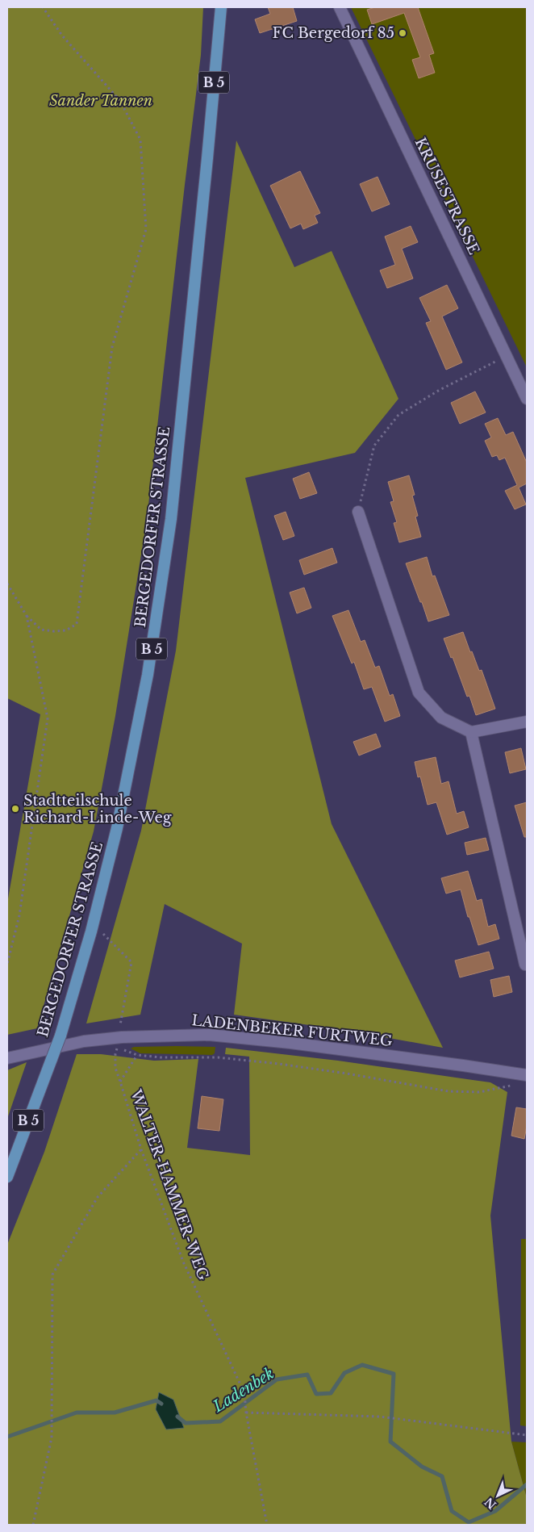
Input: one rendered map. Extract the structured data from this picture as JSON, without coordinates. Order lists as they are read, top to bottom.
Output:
{
  "streets": {
    "main road": ["B 5", "BERGEDORFER STRASSE"],
    "street": ["KRUSESTRASSE", "LADENBEKER FURTWEG"],
    "path": ["WALTER-HAMMER-WEG"]
  },
  "crossings": [
    ["BERGEDORFER STRASSE", "WALTER-HAMMER-WEG"],
    ["LADENBEKER FURTWEG", "WALTER-HAMMER-WEG"]
  ],
  "water": ["Ladenbek"],
  "parks": ["Sander Tannen"],
  "places": ["FC Bergedorf 85", "Stadtteilschule Richard-Linde-Weg"],
  "north": "bottom left"
}
